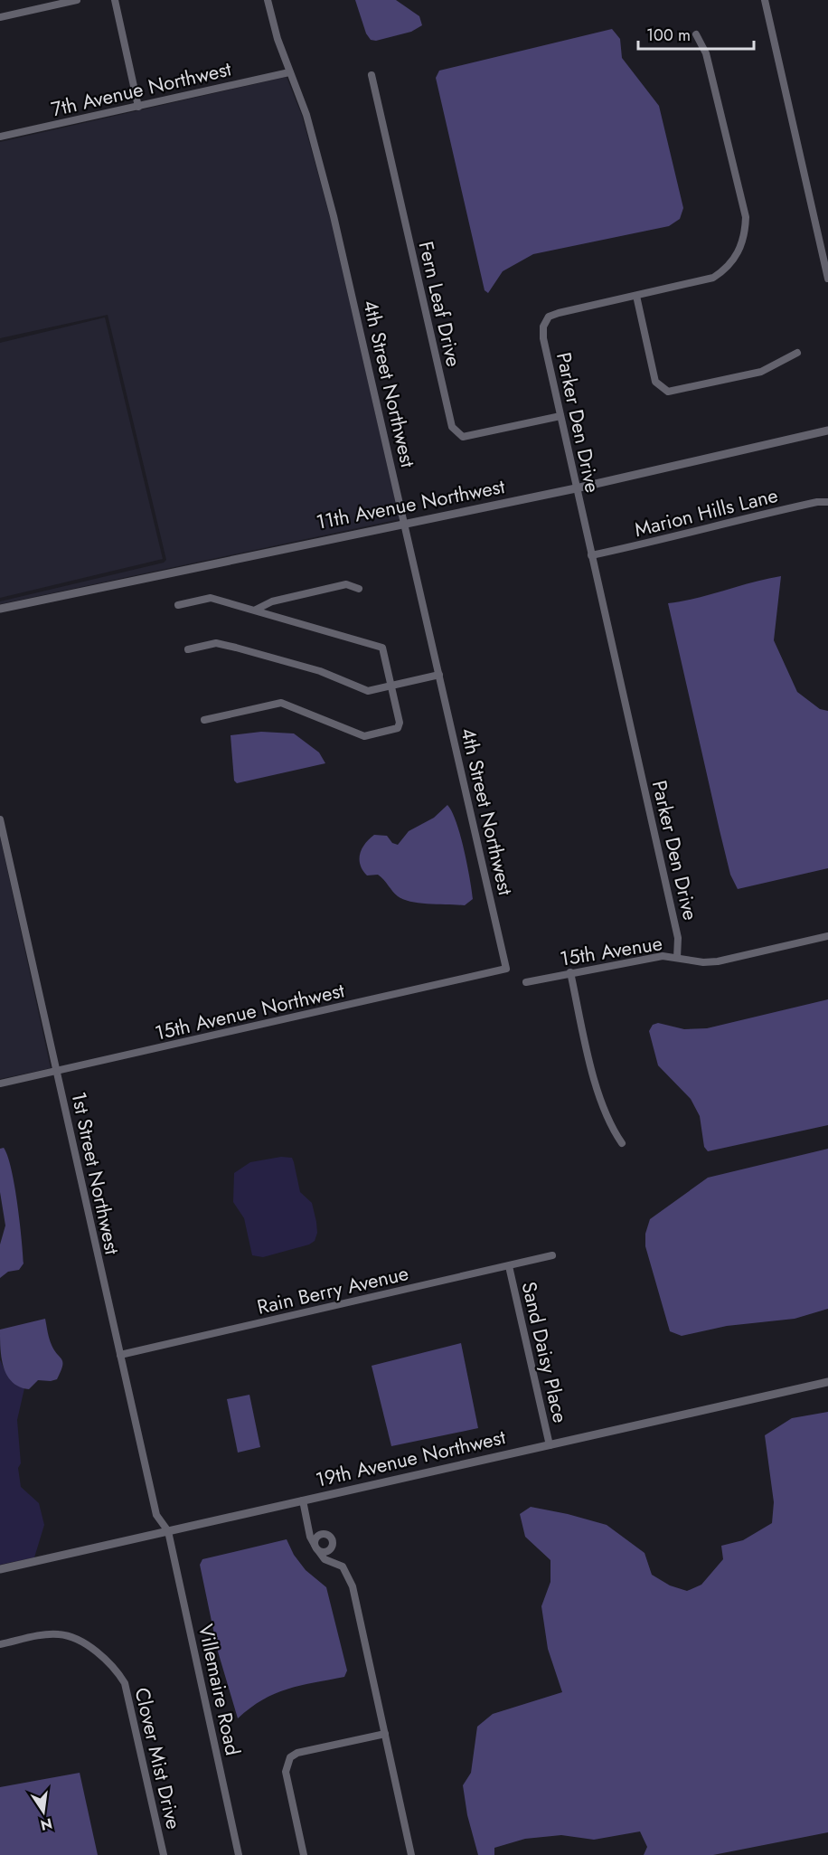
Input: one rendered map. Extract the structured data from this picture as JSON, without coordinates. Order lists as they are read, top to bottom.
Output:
{
  "streets": {
    "street": [
      "7th Avenue Northwest",
      "Fern Leaf Drive",
      "4th Street Northwest",
      "Parker Den Drive",
      "11th Avenue Northwest",
      "Marion Hills Lane",
      "15th Avenue",
      "15th Avenue Northwest",
      "1st Street Northwest",
      "Rain Berry Avenue",
      "Sand Daisy Place",
      "19th Avenue Northwest",
      "Villemaire Road",
      "Clover Mist Drive"
    ]
  },
  "crossings": [
    ["7th Avenue Northwest", "4th Street Northwest"],
    ["Fern Leaf Drive", "Parker Den Drive"],
    ["4th Street Northwest", "11th Avenue Northwest"],
    ["4th Street Northwest", "15th Avenue Northwest"],
    ["Parker Den Drive", "11th Avenue Northwest"],
    ["Parker Den Drive", "Marion Hills Lane"],
    ["Parker Den Drive", "15th Avenue"],
    ["15th Avenue Northwest", "1st Street Northwest"],
    ["1st Street Northwest", "Rain Berry Avenue"],
    ["1st Street Northwest", "19th Avenue Northwest"],
    ["1st Street Northwest", "Villemaire Road"],
    ["Rain Berry Avenue", "Sand Daisy Place"],
    ["Sand Daisy Place", "19th Avenue Northwest"],
    ["19th Avenue Northwest", "Villemaire Road"]
  ],
  "scale_bar": "100 m",
  "north": "bottom"
}
